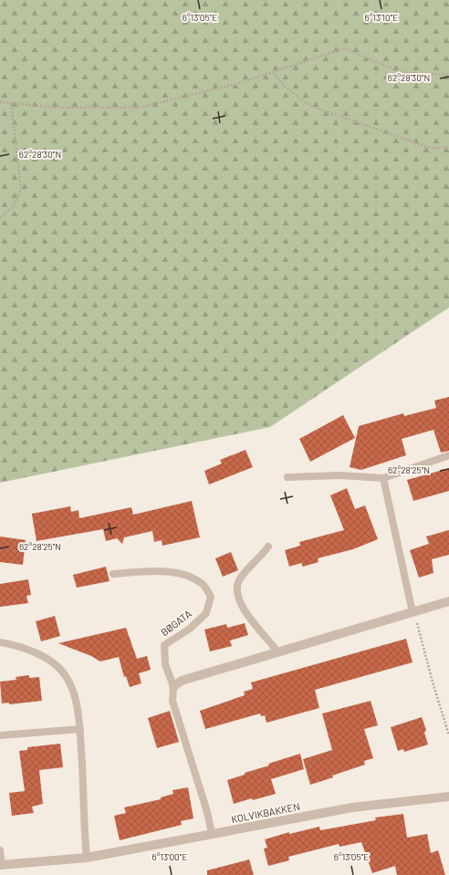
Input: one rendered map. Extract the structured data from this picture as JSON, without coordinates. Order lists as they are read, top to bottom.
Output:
{
  "streets": {
    "street": ["KOLVIKBAKKEN"],
    "lane": ["BØGATA"]
  },
  "coordinates": [
    "6°13'10\"E",
    "6°13'05\"E",
    "62°28'30\"N",
    "62°28'25\"N",
    "6°13'00\"E"
  ]
}
